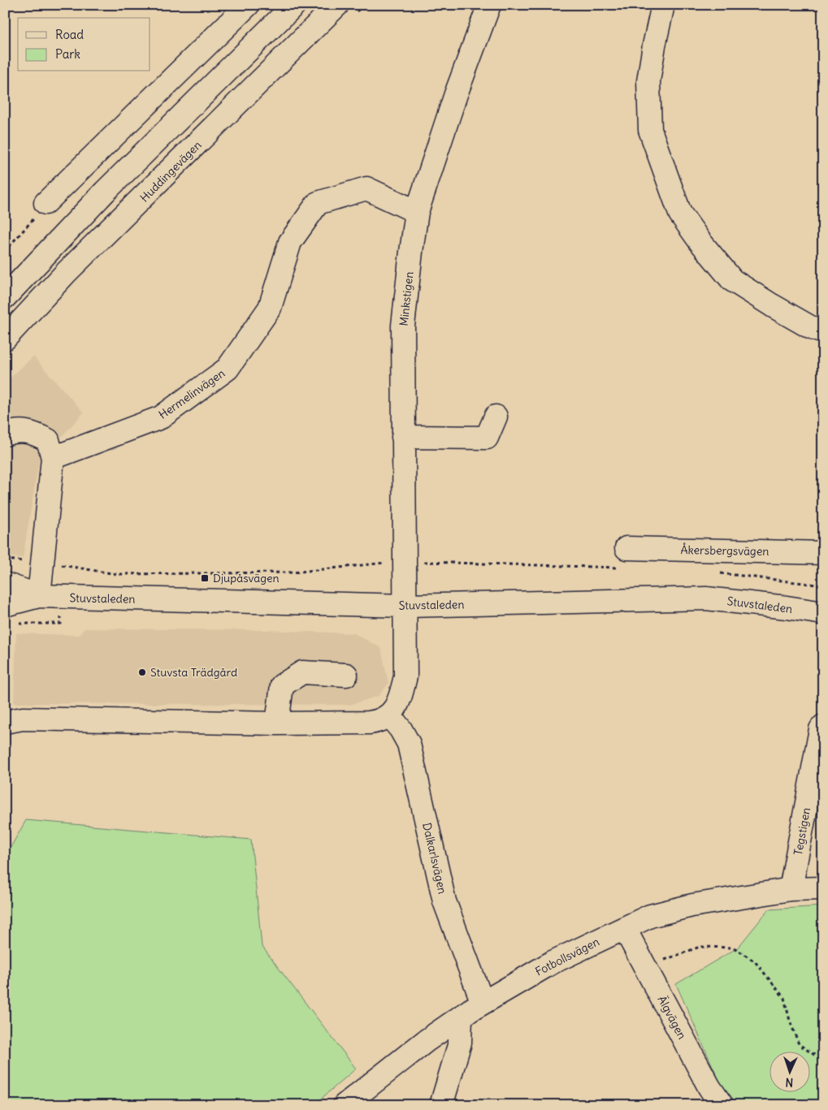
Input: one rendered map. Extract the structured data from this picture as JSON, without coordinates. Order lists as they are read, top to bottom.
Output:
{
  "streets": {
    "street": [
      "Huddingevägen",
      "Minkstigen",
      "Hermelinvägen",
      "Åkersbergsvägen",
      "Stuvstaleden",
      "Tegstigen",
      "Dalkarlsvägen",
      "Fotbollsvägen",
      "Älgvägen"
    ]
  },
  "crossings": [
    ["Minkstigen", "Hermelinvägen"],
    ["Minkstigen", "Stuvstaleden"],
    ["Tegstigen", "Fotbollsvägen"],
    ["Dalkarlsvägen", "Fotbollsvägen"],
    ["Fotbollsvägen", "Älgvägen"]
  ],
  "places": {
    "transit": ["Djupåsvägen"],
    "other": ["Stuvsta Trädgård"]
  },
  "legend": ["Road", "Park"],
  "north": "bottom"
}
